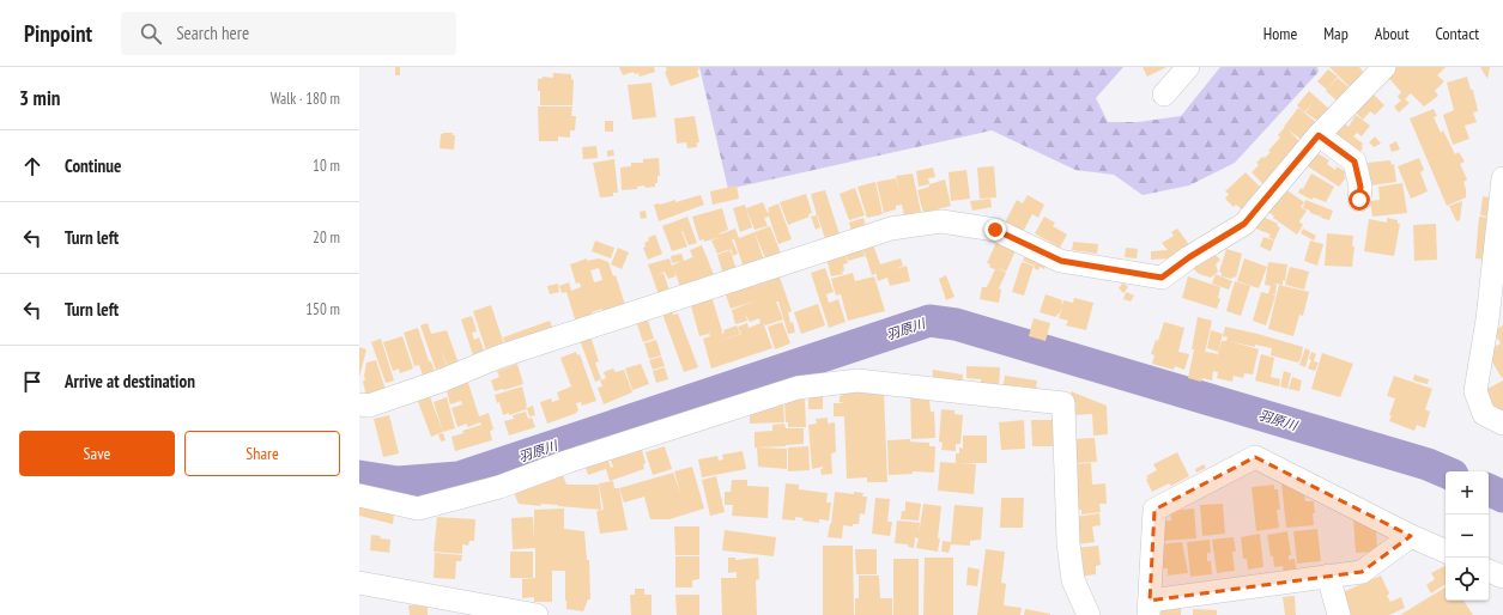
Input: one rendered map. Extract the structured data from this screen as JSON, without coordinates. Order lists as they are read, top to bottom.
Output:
{
  "water": ["羽原川"],
  "page": {
    "header": "Pinpoint",
    "search": "Search here",
    "nav": [
      "Home",
      "Map",
      "About",
      "Contact"
    ],
    "heading": ["3 min", "Walk · 180 m"],
    "list": [
      ["Continue", "10 m"],
      ["Turn left", "20 m"],
      ["Turn left", "150 m"],
      "Arrive at destination"
    ],
    "buttons": ["Save", "Share"],
    "map_buttons": ["+", "−"]
  }
}
